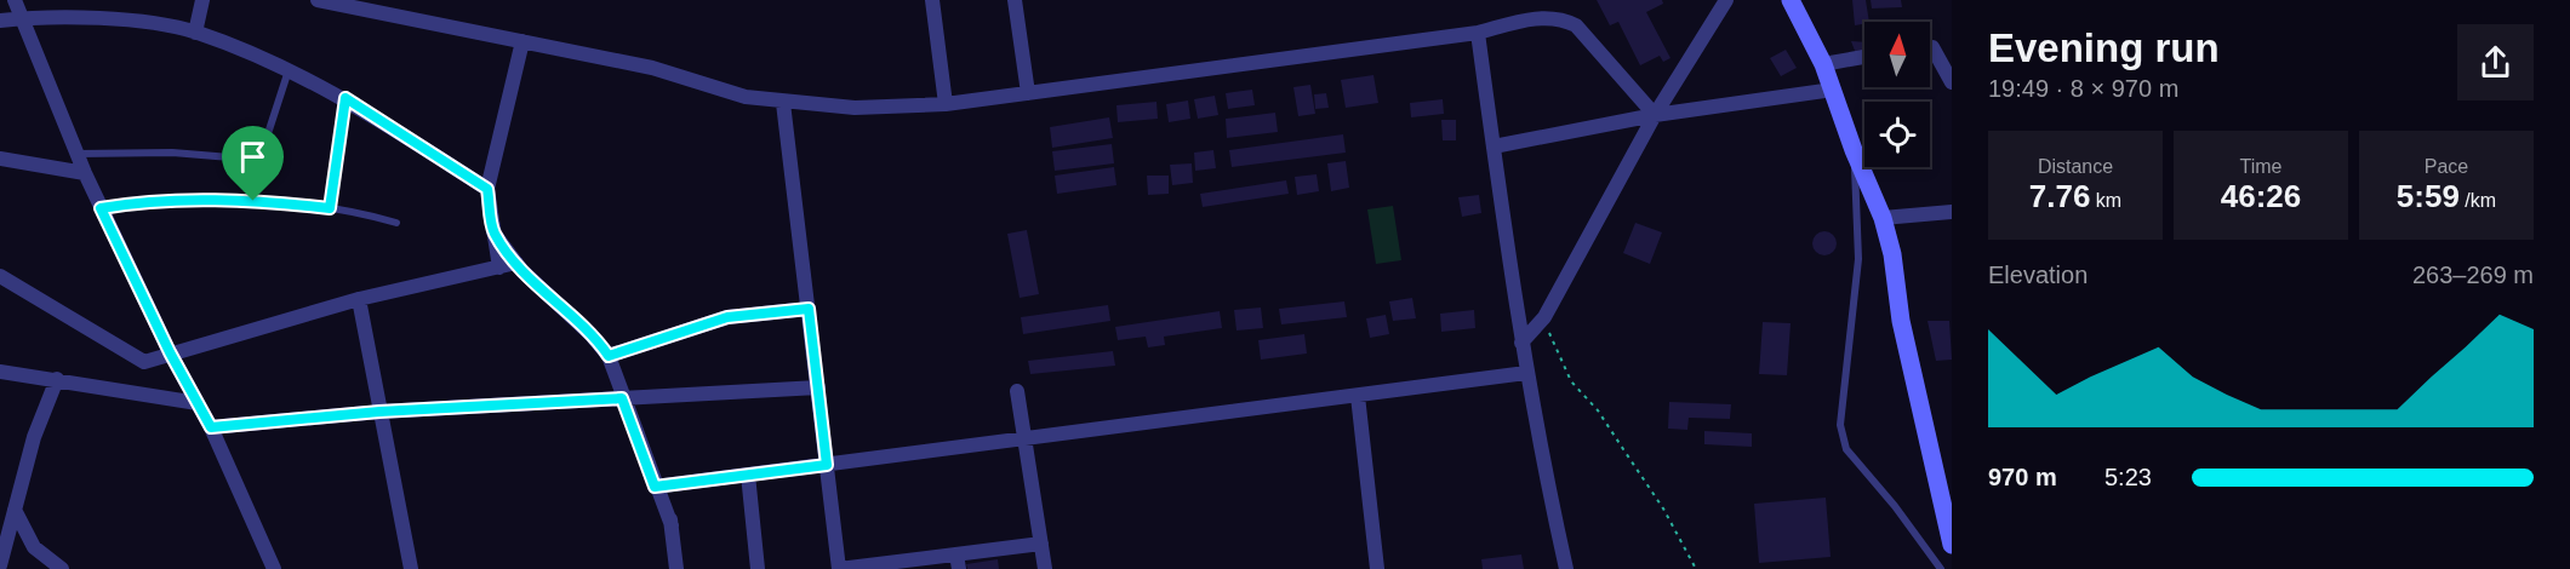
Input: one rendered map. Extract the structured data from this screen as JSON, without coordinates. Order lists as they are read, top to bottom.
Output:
{
  "north": "top",
  "page": {
    "heading": ["Evening run", "19:49 · 8 × 970 m"],
    "stats": [
      ["Distance", "7.76 km"],
      ["Time", "46:26"],
      ["Pace", "5:59 /km"]
    ],
    "chart": ["Elevation", "263–269 m"],
    "list": [
      {
        "name": "970 m",
        "note": "5:23"
      }
    ]
  }
}
